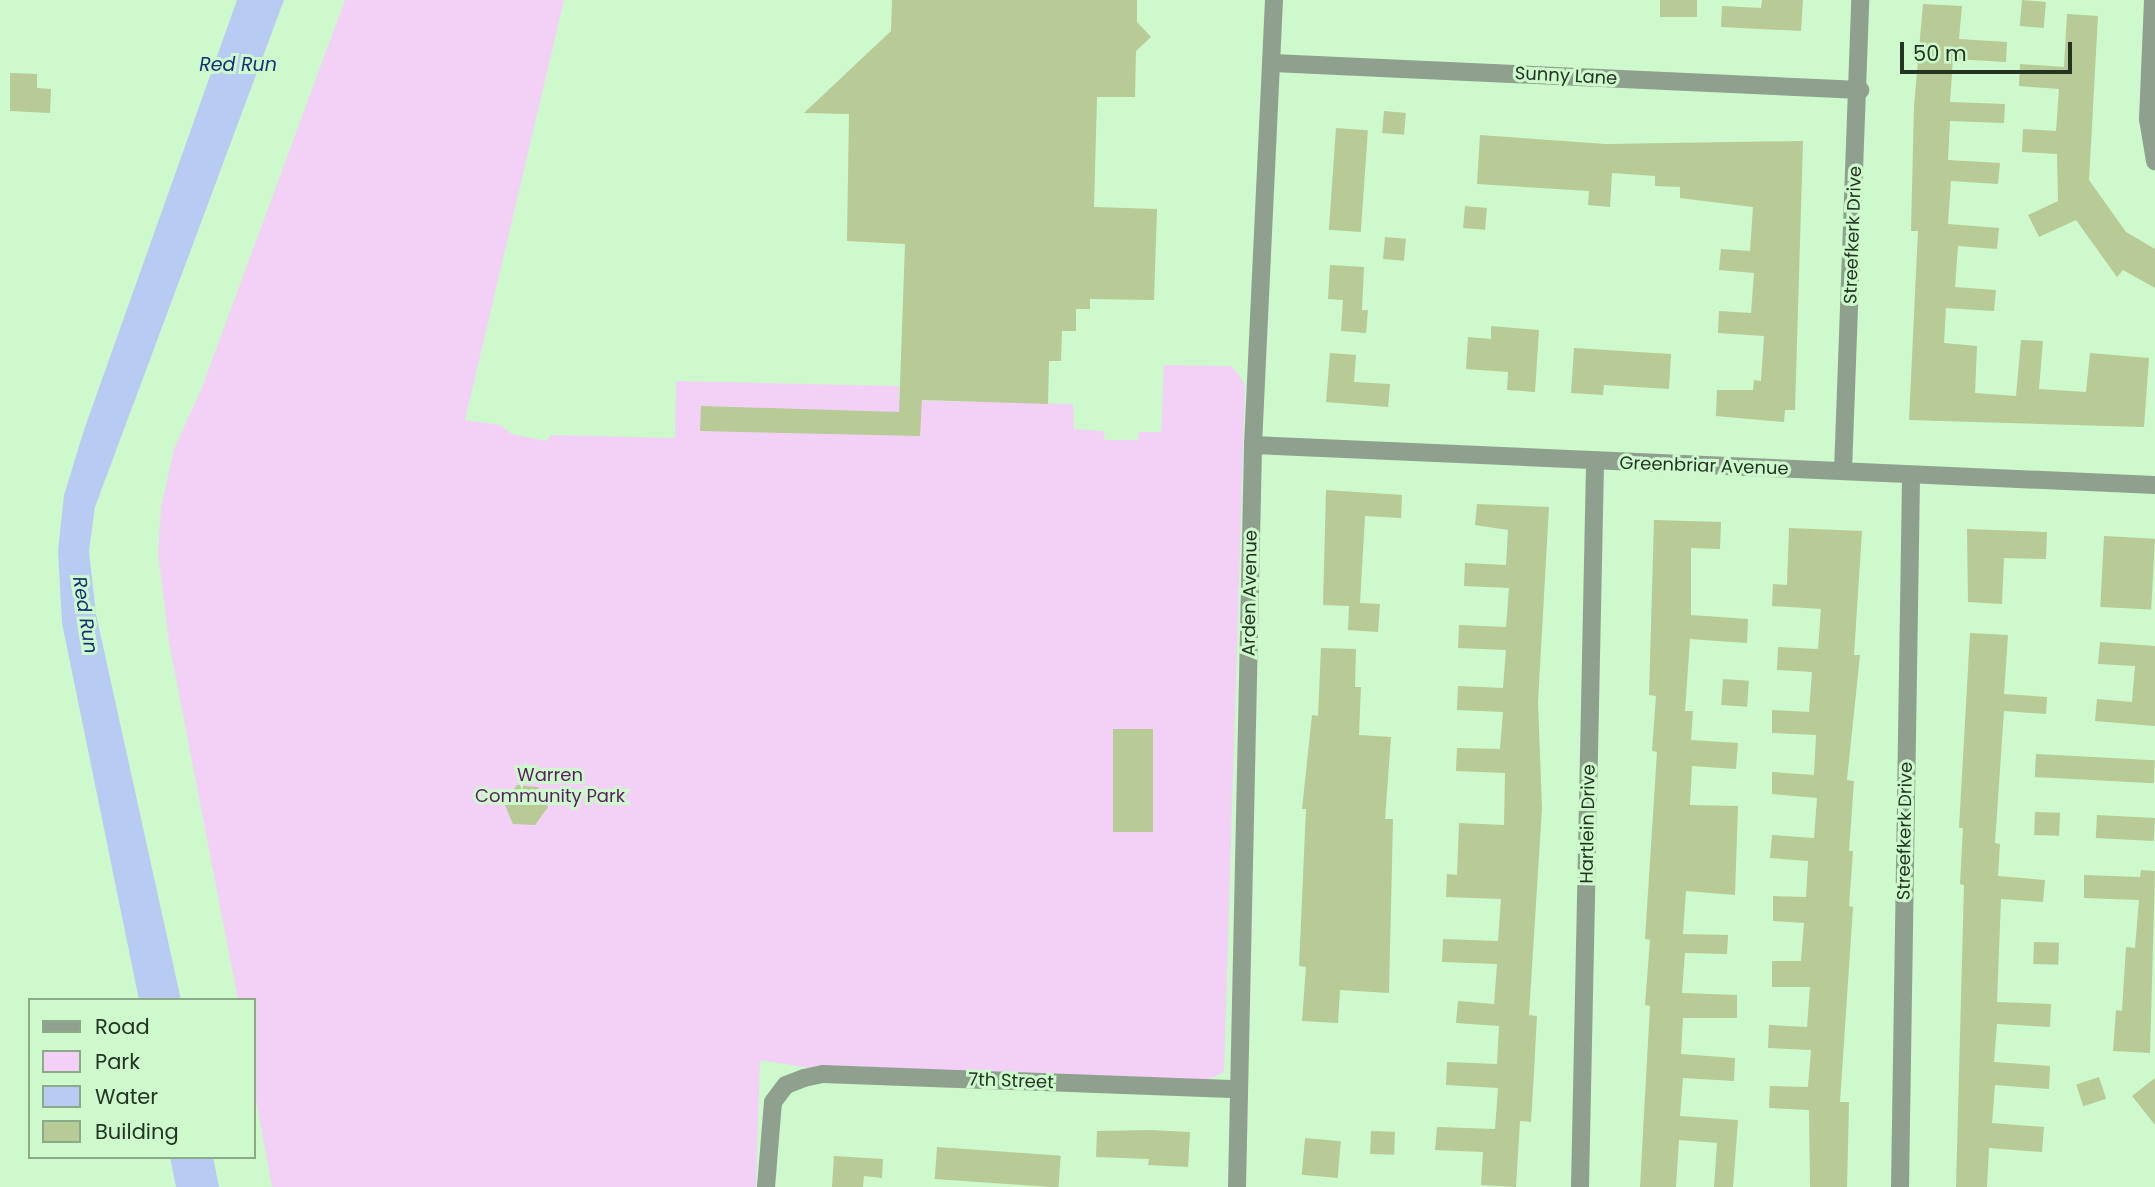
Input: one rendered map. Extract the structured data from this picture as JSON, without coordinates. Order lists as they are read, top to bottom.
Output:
{
  "streets": {
    "street": [
      "Sunny Lane",
      "Streefkerk Drive",
      "Greenbriar Avenue",
      "Arden Avenue",
      "Hartlein Drive",
      "7th Street"
    ]
  },
  "crossings": [
    ["Sunny Lane", "Streefkerk Drive"],
    ["Sunny Lane", "Arden Avenue"],
    ["Streefkerk Drive", "Greenbriar Avenue"],
    ["Greenbriar Avenue", "Arden Avenue"],
    ["Greenbriar Avenue", "Hartlein Drive"],
    ["Arden Avenue", "7th Street"]
  ],
  "water": ["Red Run"],
  "parks": ["Warren Community Park"],
  "legend": [
    "Road",
    "Park",
    "Water",
    "Building"
  ],
  "scale_bar": "50 m"
}
